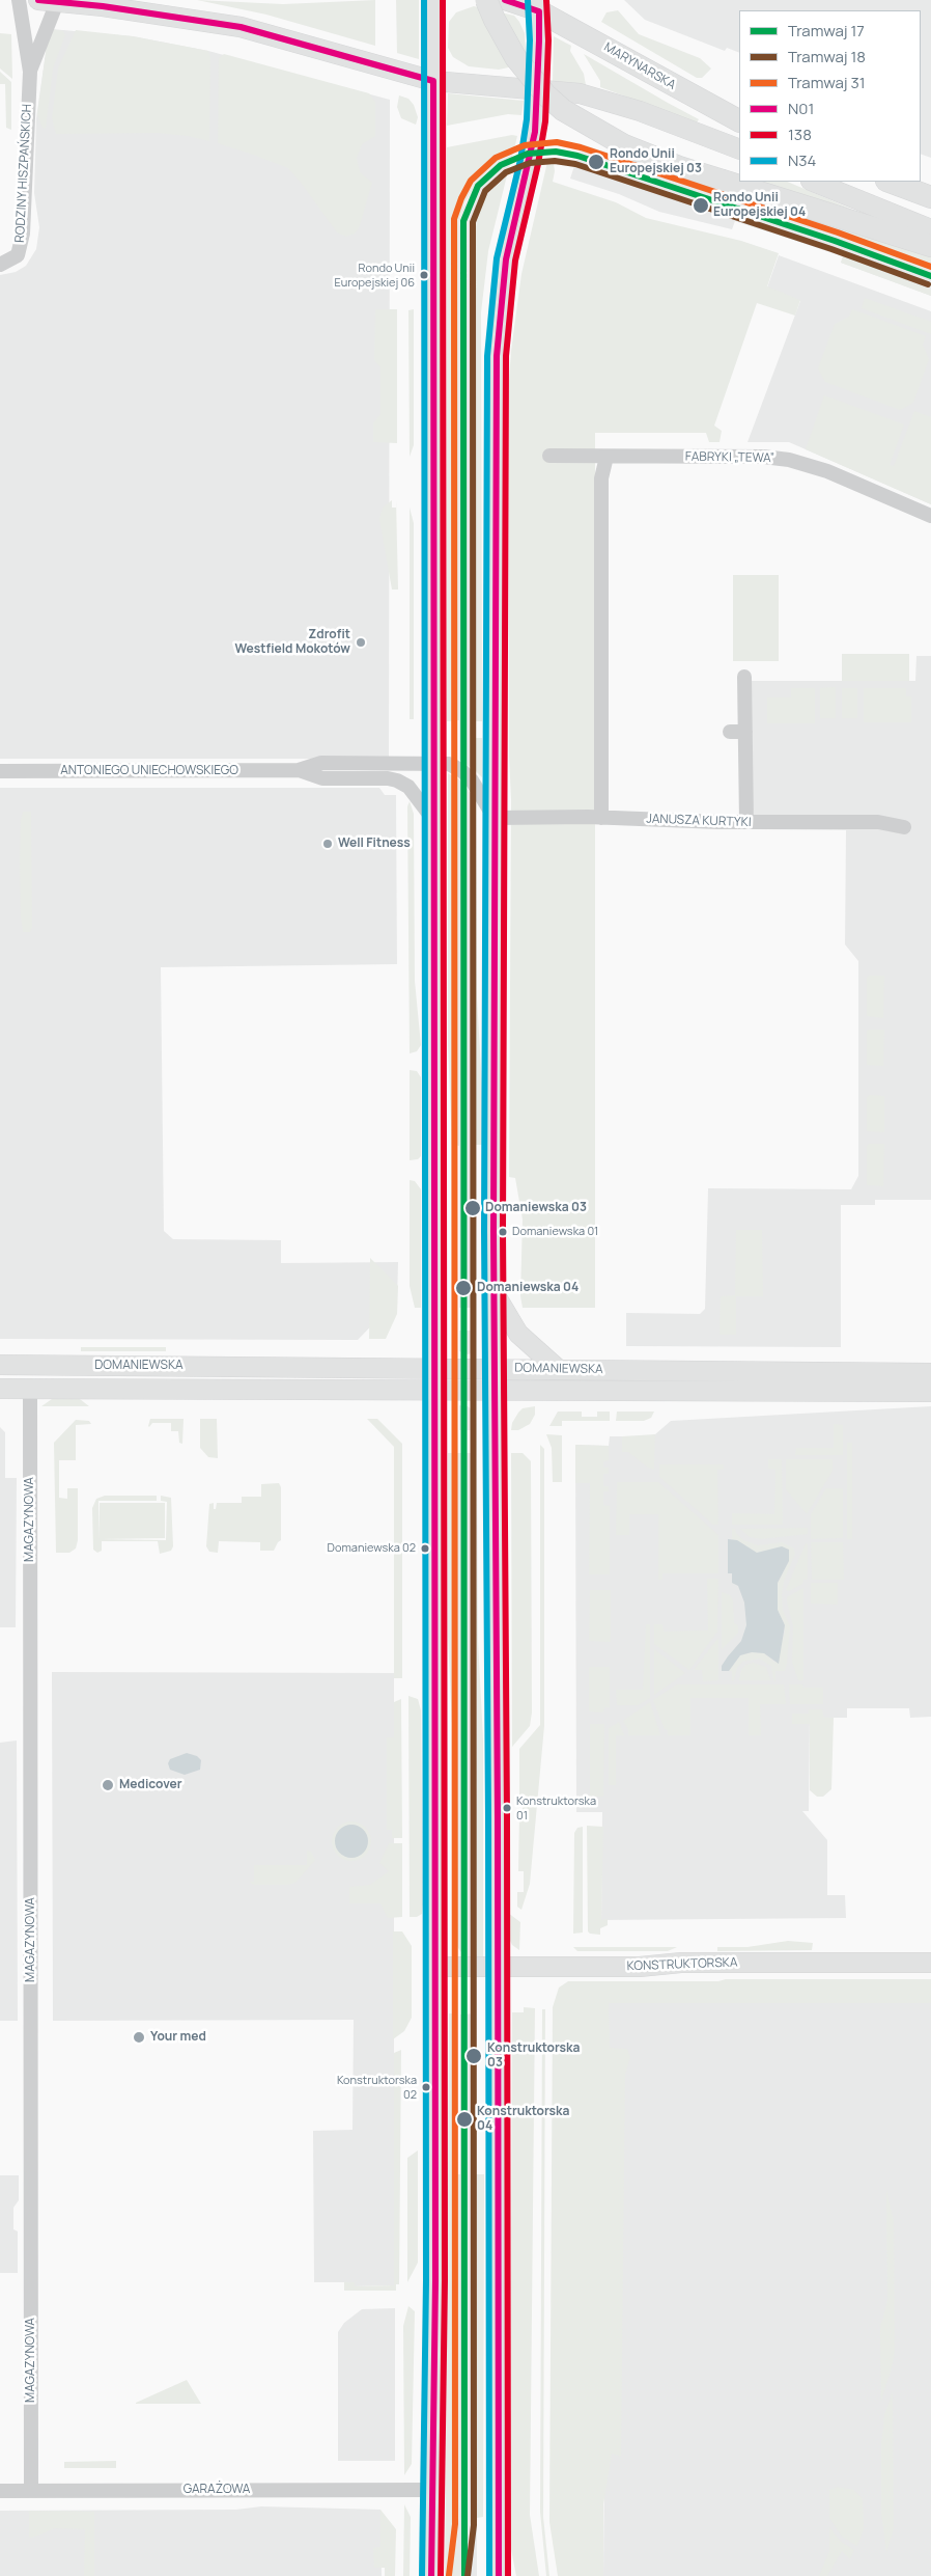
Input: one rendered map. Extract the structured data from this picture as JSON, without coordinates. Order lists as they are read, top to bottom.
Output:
{
  "streets": {
    "main road": ["MARYNARSKA", "DOMANIEWSKA", "KONSTRUKTORSKA"],
    "street": [
      "RODZINY HISZPAŃSKICH",
      "FABRYKI „TEWA”",
      "ANTONIEGO UNIECHOWSKIEGO",
      "JANUSZA KURTYKI",
      "MAGAZYNOWA",
      "GARAŻOWA"
    ]
  },
  "crossings": [
    ["ANTONIEGO UNIECHOWSKIEGO", "JANUSZA KURTYKI"],
    ["DOMANIEWSKA", "MAGAZYNOWA"],
    ["MAGAZYNOWA", "GARAŻOWA"]
  ],
  "places": [
    "Rondo Unii Europejskiej 03",
    "Rondo Unii Europejskiej 04",
    "Rondo Unii Europejskiej 06",
    "Zdrofit Westfield Mokotów",
    "Well Fitness",
    "Domaniewska 03",
    "Domaniewska 01",
    "Domaniewska 04",
    "Domaniewska 02",
    "Medicover",
    "Konstruktorska 01",
    "Your med",
    "Konstruktorska 03",
    "Konstruktorska 02",
    "Konstruktorska 04"
  ],
  "lines": [
    "transit line N01",
    "transit line 138",
    "transit line N34",
    "tram line 31",
    "tram line 17",
    "tram line 18"
  ],
  "legend": [
    "Tramwaj 17",
    "Tramwaj 18",
    "Tramwaj 31",
    "N01",
    "138",
    "N34"
  ]
}
